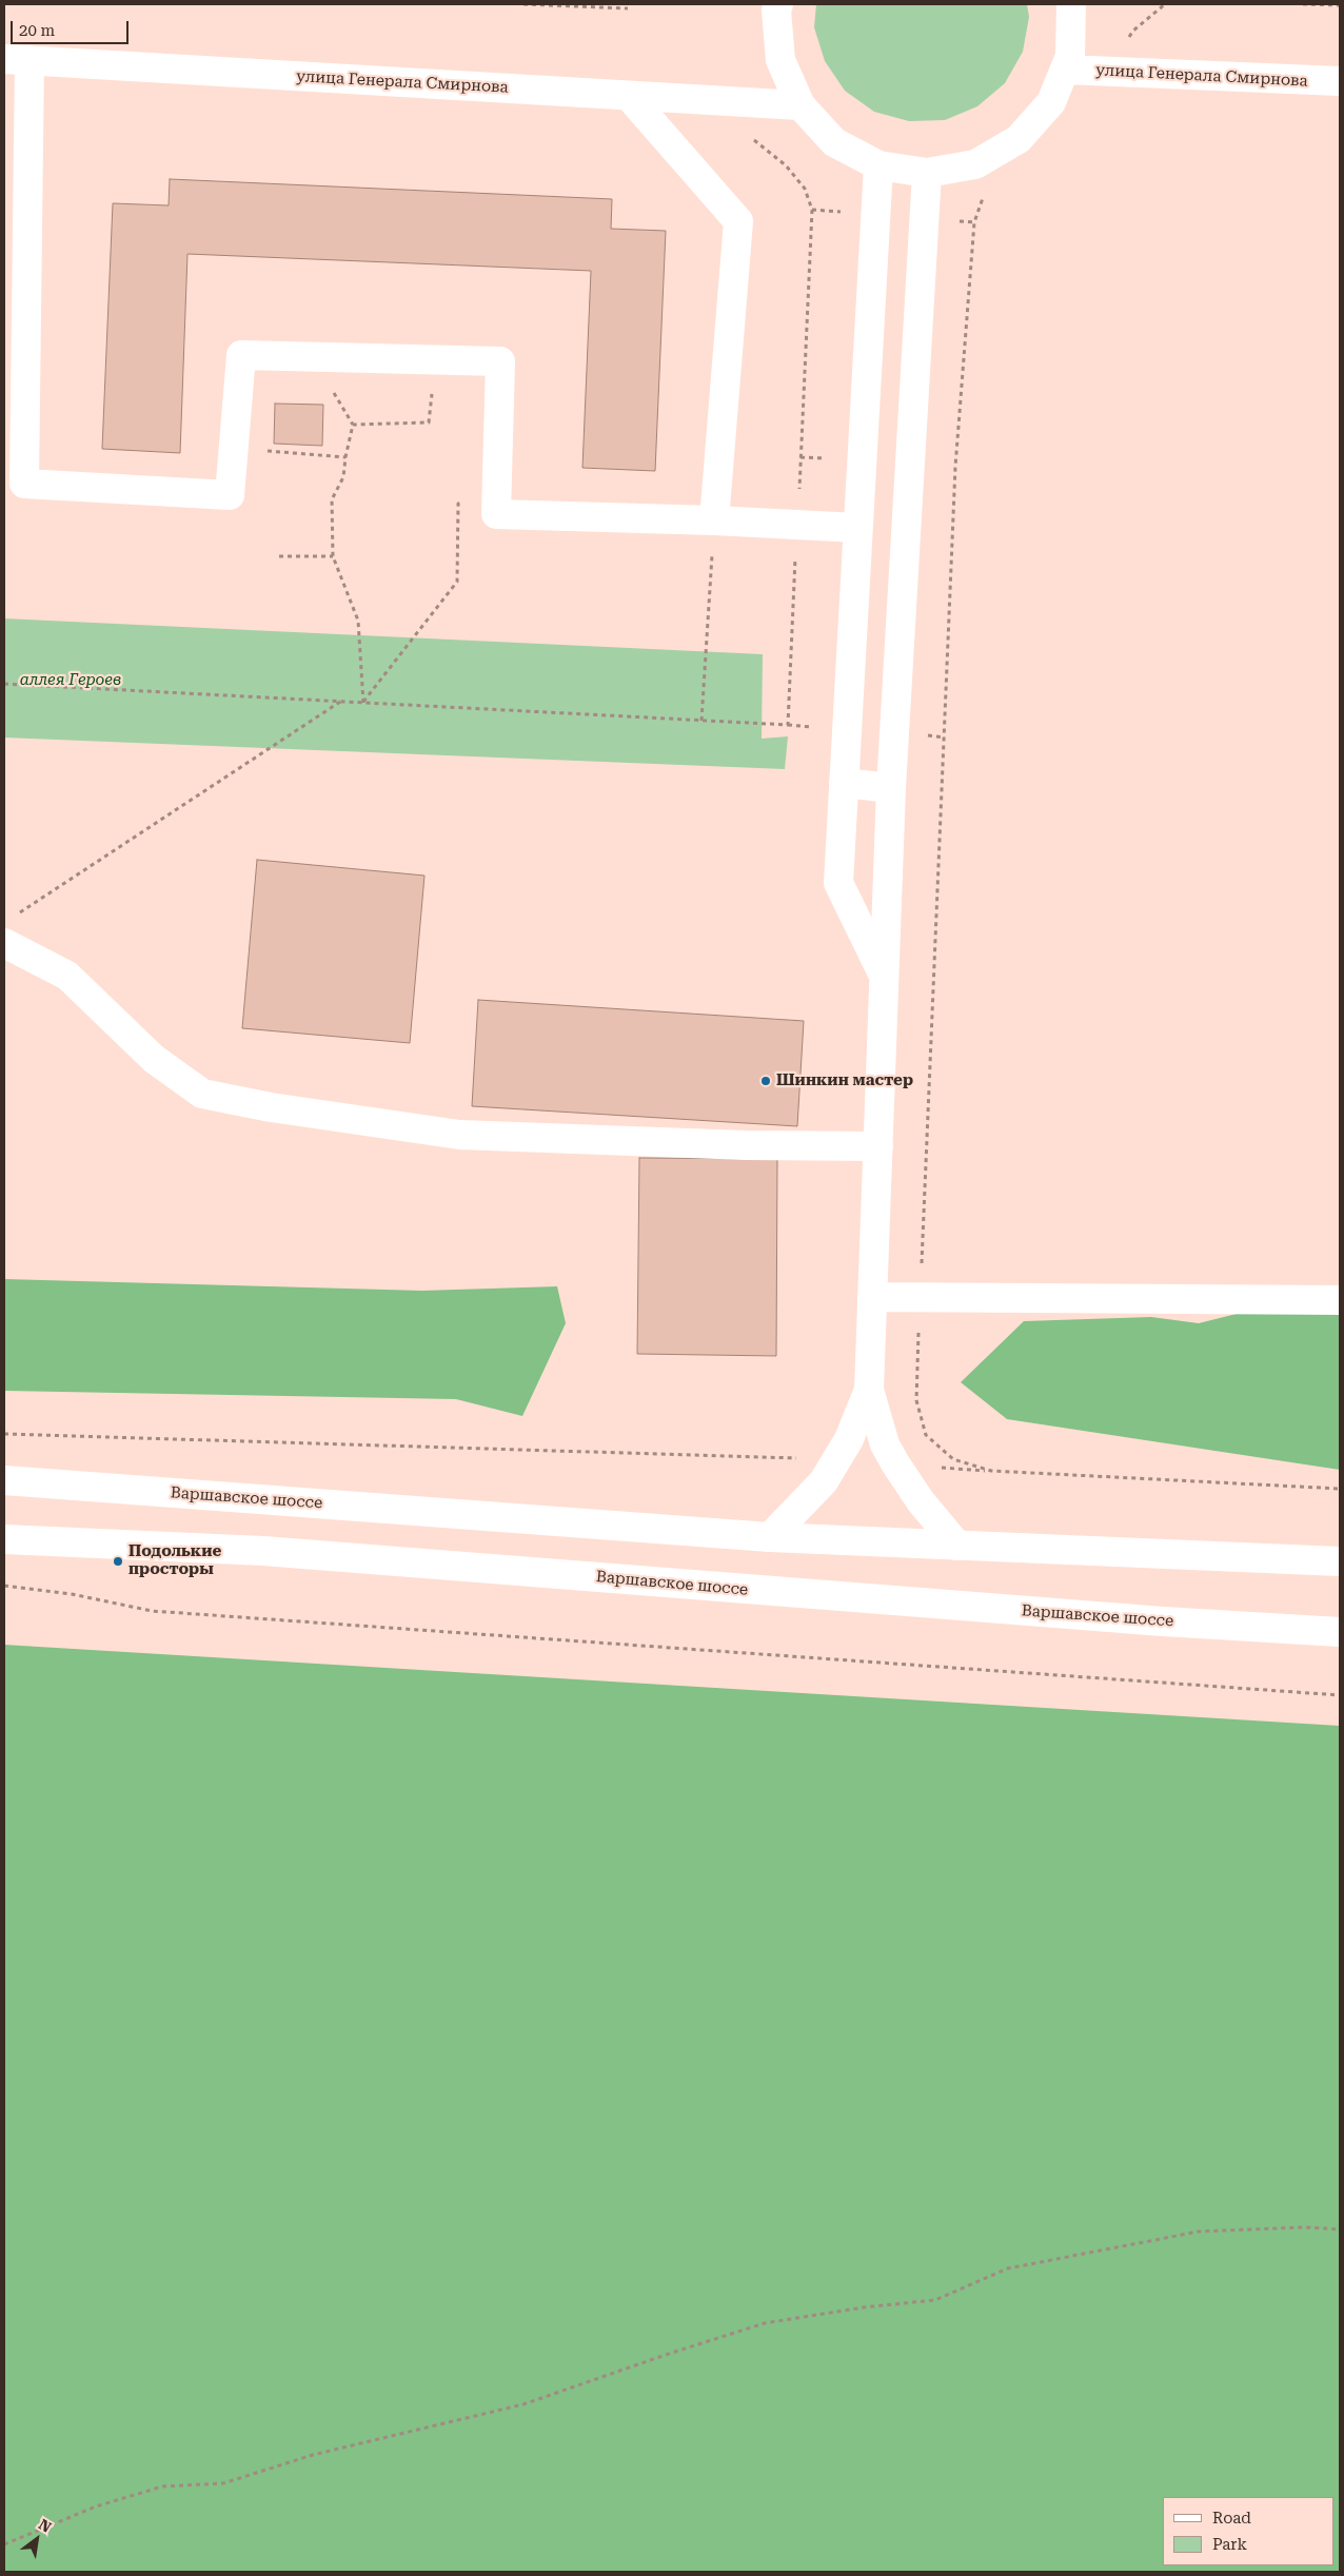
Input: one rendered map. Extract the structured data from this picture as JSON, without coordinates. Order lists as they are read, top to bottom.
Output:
{
  "streets": {
    "street": ["улица Генерала Смирнова", "Варшавское шоссе"]
  },
  "parks": ["аллея Героев"],
  "places": ["Шинкин мастер", "Подолькие просторы"],
  "legend": ["Road", "Park"],
  "scale_bar": "20 m",
  "north": "top right"
}
